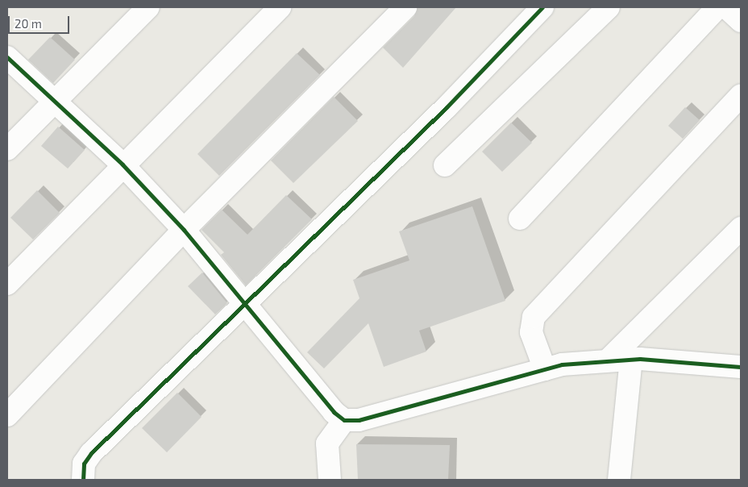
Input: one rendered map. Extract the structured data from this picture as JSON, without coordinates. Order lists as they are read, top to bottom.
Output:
{
  "scale_bar": "20 m"
}
